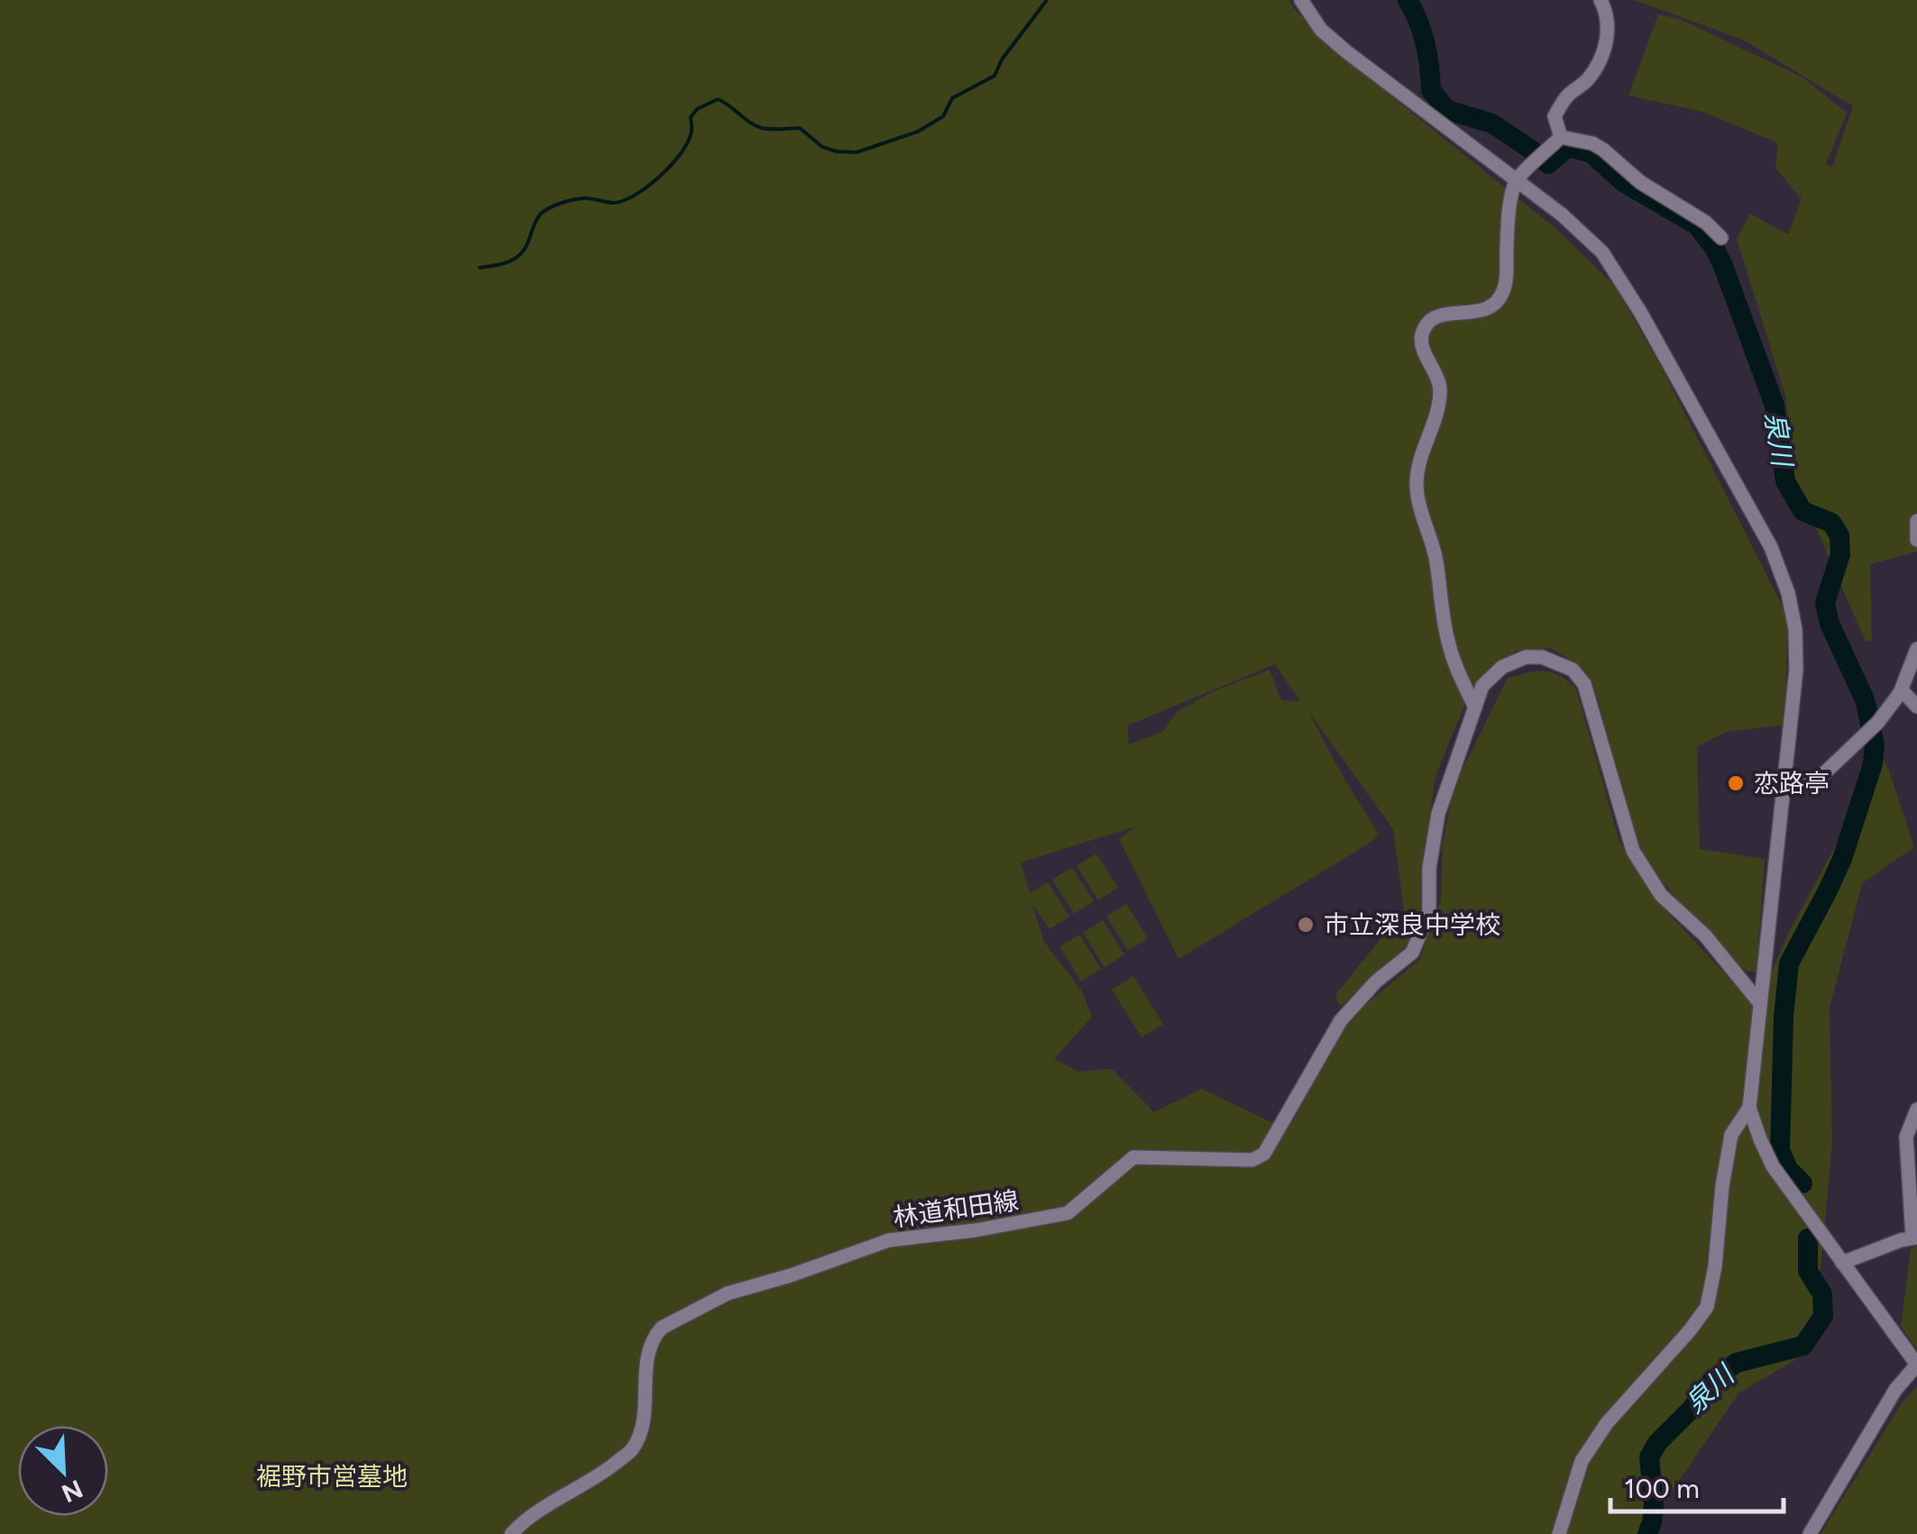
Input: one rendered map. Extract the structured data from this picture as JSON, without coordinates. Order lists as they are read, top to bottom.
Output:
{
  "streets": {
    "street": ["林道和田線"]
  },
  "water": ["泉川"],
  "parks": ["裾野市営墓地"],
  "places": ["恋路亭", "市立深良中学校"],
  "scale_bar": "100 m",
  "north": "bottom right"
}
